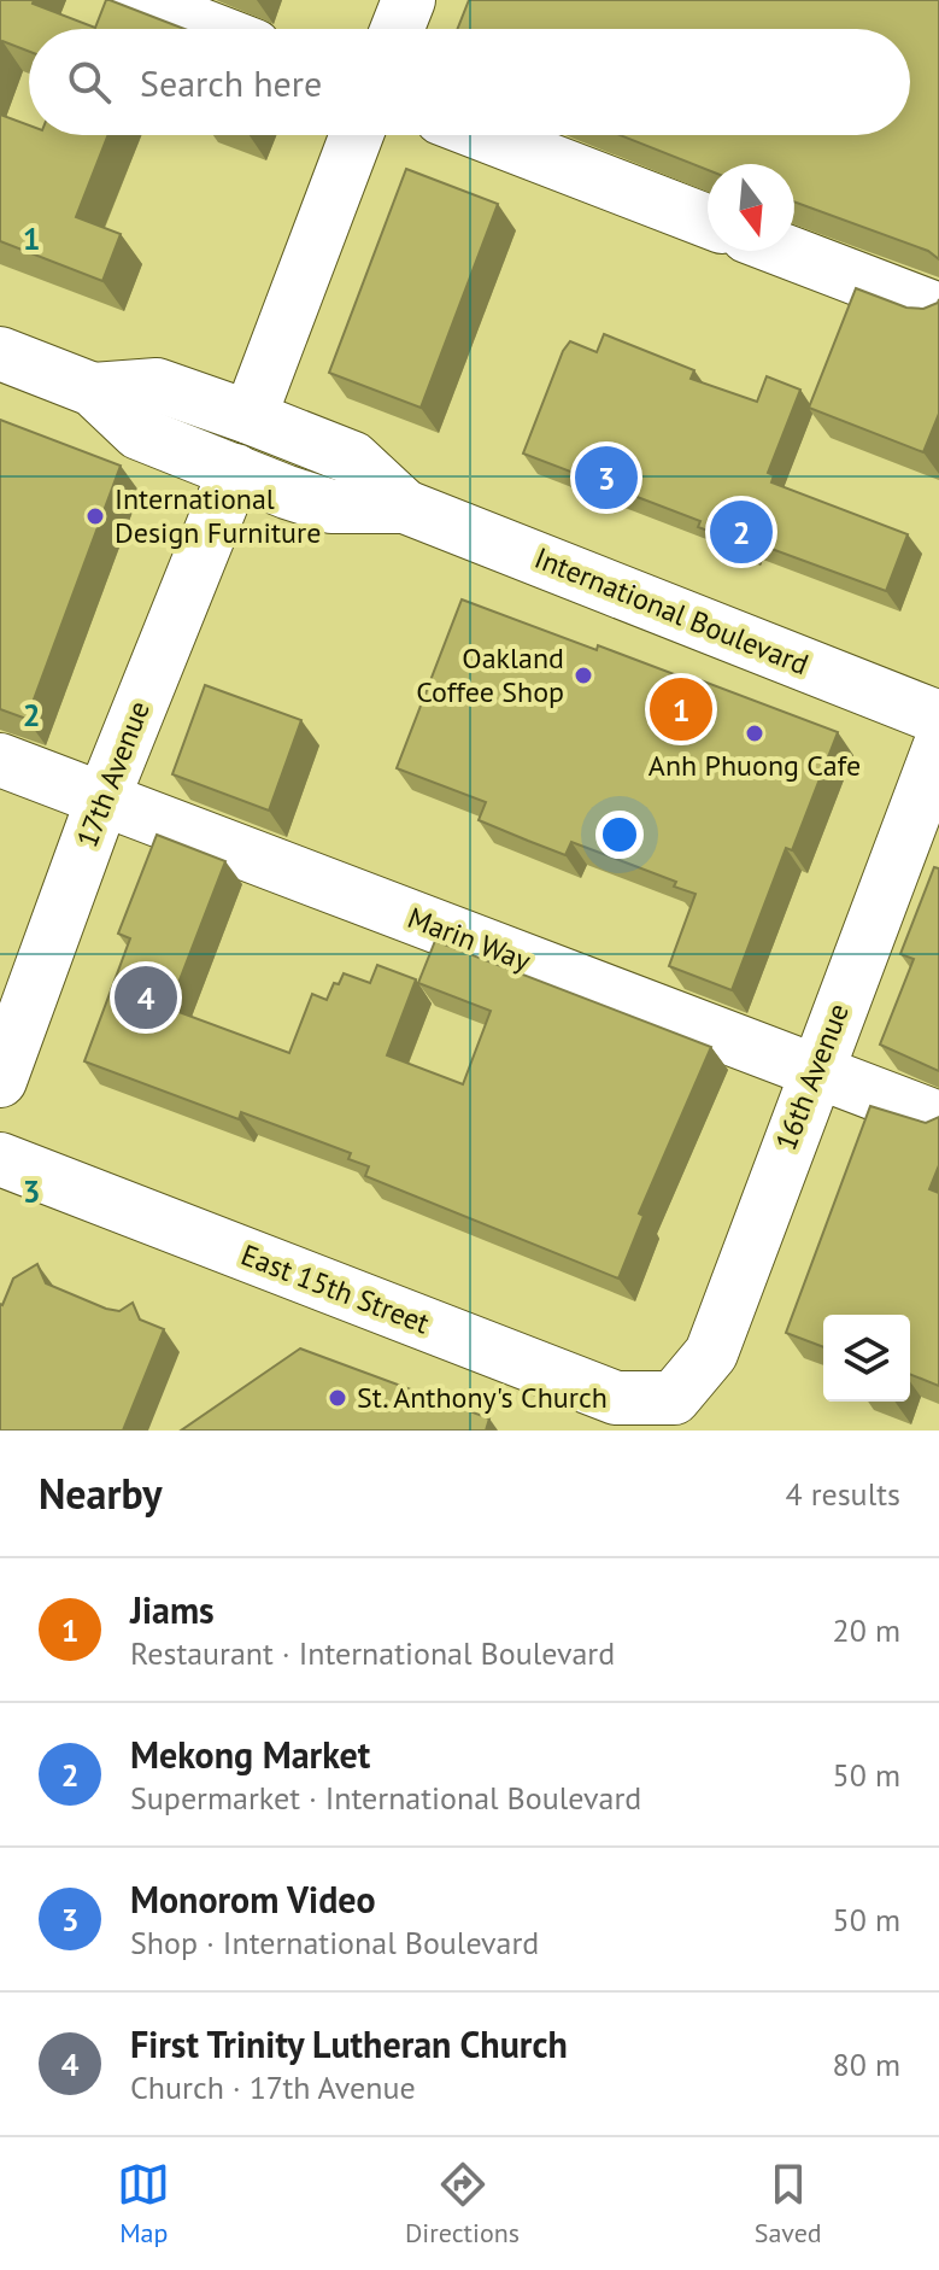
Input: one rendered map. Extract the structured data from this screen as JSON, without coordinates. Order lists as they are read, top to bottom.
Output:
{
  "streets": {
    "street": [
      "International Boulevard",
      "17th Avenue",
      "Marin Way",
      "16th Avenue",
      "East 15th Street"
    ]
  },
  "crossings": [
    ["International Boulevard", "17th Avenue"],
    ["17th Avenue", "Marin Way"],
    ["Marin Way", "16th Avenue"],
    ["16th Avenue", "East 15th Street"]
  ],
  "places": [
    "International Design Furniture",
    "Oakland Coffee Shop",
    "Anh Phuong Cafe",
    "St. Anthony's Church"
  ],
  "north": "bottom",
  "page": {
    "search": "Search here",
    "pins": [
      "3",
      "2",
      "1",
      "4"
    ],
    "heading": ["Nearby", "4 results"],
    "list": [
      {
        "mark": "1",
        "name": "Jiams",
        "note": "Restaurant · International Boulevard",
        "value": "20 m"
      },
      {
        "mark": "2",
        "name": "Mekong Market",
        "note": "Supermarket · International Boulevard",
        "value": "50 m"
      },
      {
        "mark": "3",
        "name": "Monorom Video",
        "note": "Shop · International Boulevard",
        "value": "50 m"
      },
      {
        "mark": "4",
        "name": "First Trinity Lutheran Church",
        "note": "Church · 17th Avenue",
        "value": "80 m"
      }
    ],
    "nav": ["Map", "Directions", "Saved"]
  },
  "grid": {
    "rows": ["1", "2", "3"]
  }
}
